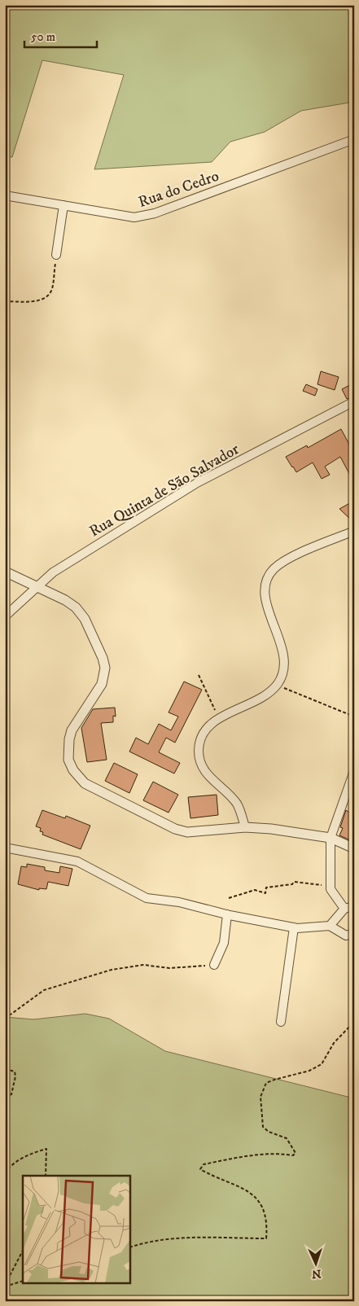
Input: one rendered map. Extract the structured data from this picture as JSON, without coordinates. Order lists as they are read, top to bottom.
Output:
{
  "streets": {
    "street": ["Rua do Cedro", "Rua Quinta de São Salvador"]
  },
  "scale_bar": "50 m",
  "north": "bottom"
}
